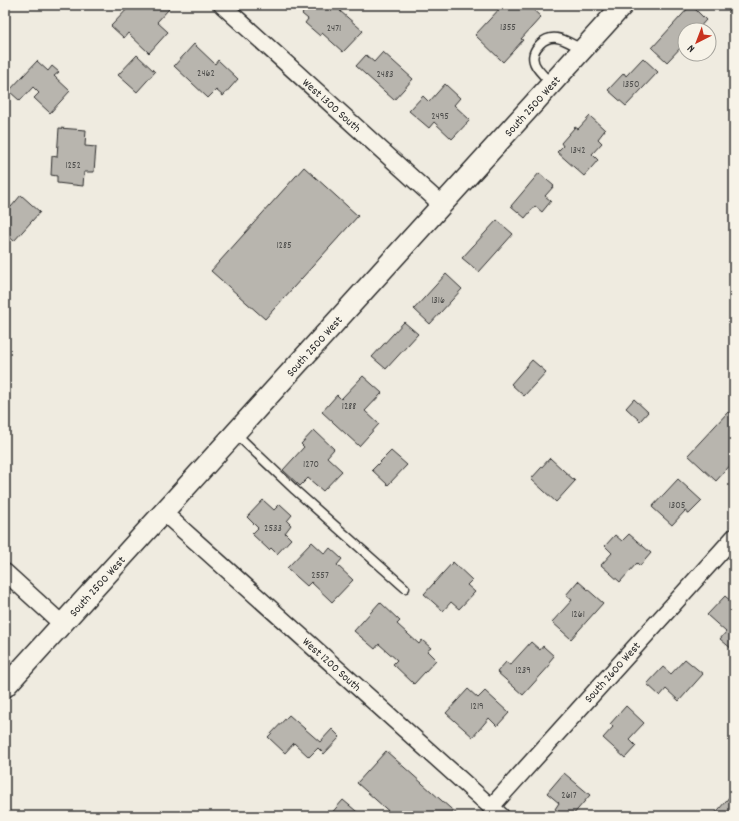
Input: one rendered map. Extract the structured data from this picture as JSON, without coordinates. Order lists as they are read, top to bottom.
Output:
{
  "streets": {
    "street": [
      "West 1300 South",
      "South 2500 West",
      "West 1200 South",
      "South 2600 West"
    ]
  },
  "crossings": [
    ["West 1300 South", "South 2500 West"],
    ["South 2500 West", "West 1200 South"],
    ["West 1200 South", "South 2600 West"]
  ],
  "house_numbers": [
    "1355",
    "2471",
    "2462",
    "2483",
    "1350",
    "2495",
    "1342",
    "1252",
    "1285",
    "1316",
    "1288",
    "1270",
    "1305",
    "2533",
    "2557",
    "1261",
    "1239",
    "1219",
    "2617"
  ],
  "north": "bottom left"
}
